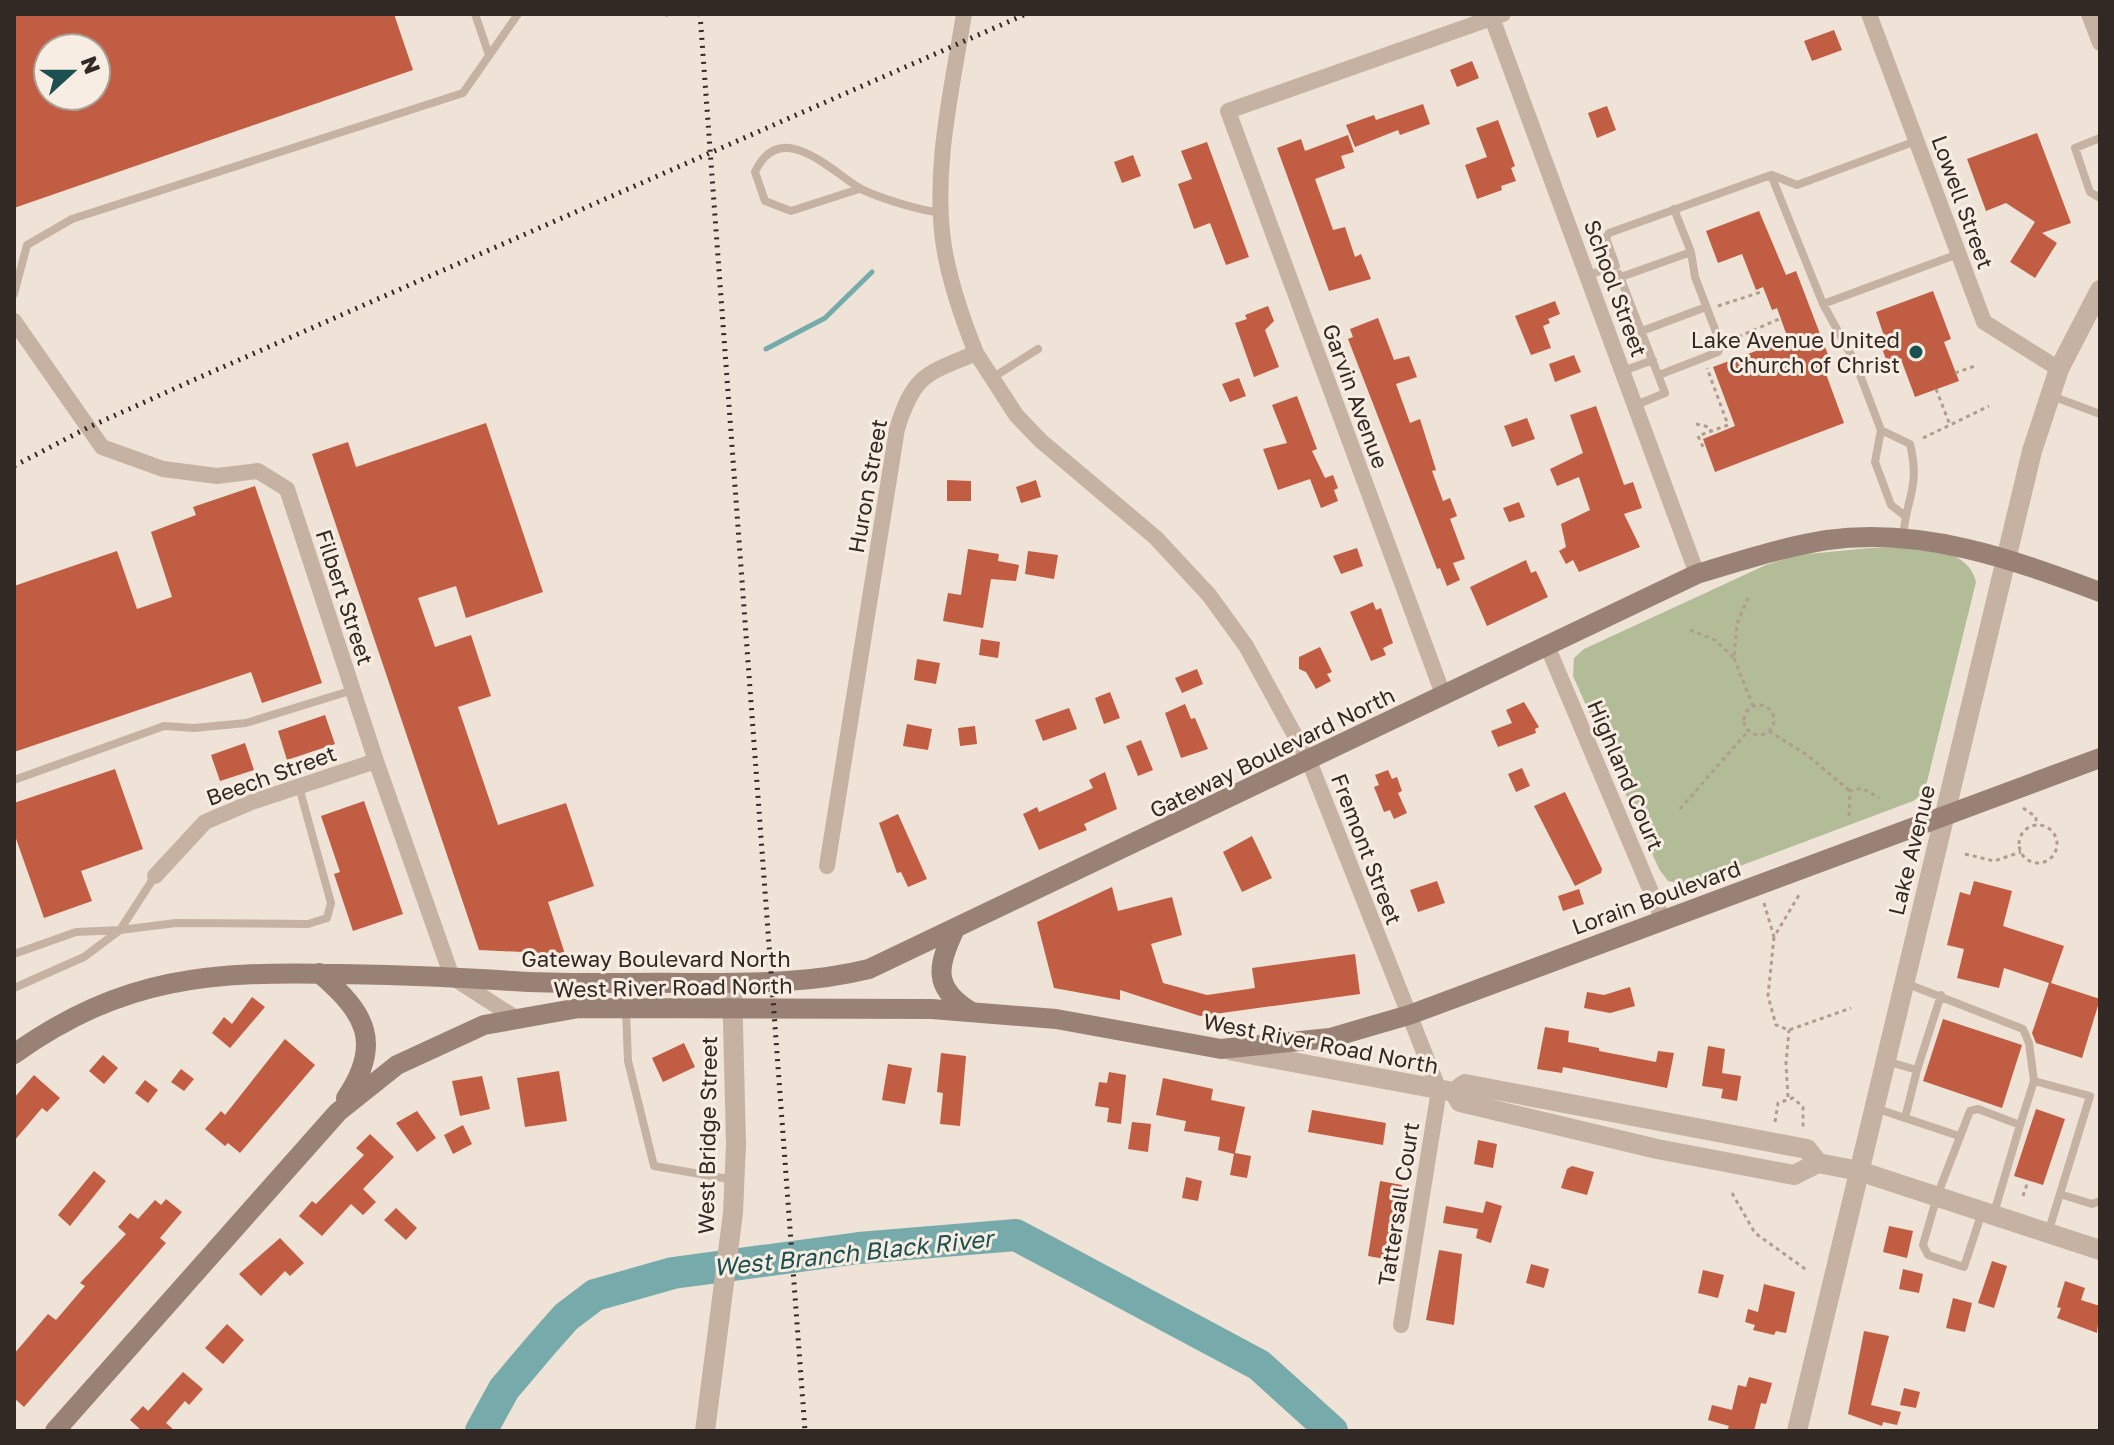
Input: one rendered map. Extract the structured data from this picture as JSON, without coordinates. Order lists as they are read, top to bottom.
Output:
{
  "streets": {
    "main road": ["Gateway Boulevard North", "Lorain Boulevard", "West River Road North"],
    "street": [
      "Lowell Street",
      "School Street",
      "Garvin Avenue",
      "Huron Street",
      "Filbert Street",
      "Beech Street",
      "Highland Court",
      "Fremont Street",
      "Lake Avenue",
      "West Bridge Street",
      "Tattersall Court"
    ]
  },
  "crossings": [
    ["Lowell Street", "Lake Avenue"],
    ["School Street", "Garvin Avenue"],
    ["School Street", "Gateway Boulevard North"],
    ["Garvin Avenue", "Gateway Boulevard North"],
    ["Huron Street", "Fremont Street"],
    ["Filbert Street", "Gateway Boulevard North"],
    ["Filbert Street", "Beech Street"],
    ["Gateway Boulevard North", "Highland Court"],
    ["Gateway Boulevard North", "Fremont Street"],
    ["Gateway Boulevard North", "Lake Avenue"],
    ["Gateway Boulevard North", "West Bridge Street"],
    ["Highland Court", "Lorain Boulevard"],
    ["Fremont Street", "Lorain Boulevard"],
    ["Fremont Street", "West River Road North"],
    ["Fremont Street", "Tattersall Court"],
    ["Lake Avenue", "Lorain Boulevard"],
    ["Lake Avenue", "West River Road North"],
    ["Lorain Boulevard", "West River Road North"],
    ["West River Road North", "West Bridge Street"],
    ["West River Road North", "Tattersall Court"]
  ],
  "water": ["West Branch Black River"],
  "places": ["Lake Avenue United Church of Christ"],
  "north": "right"
}
